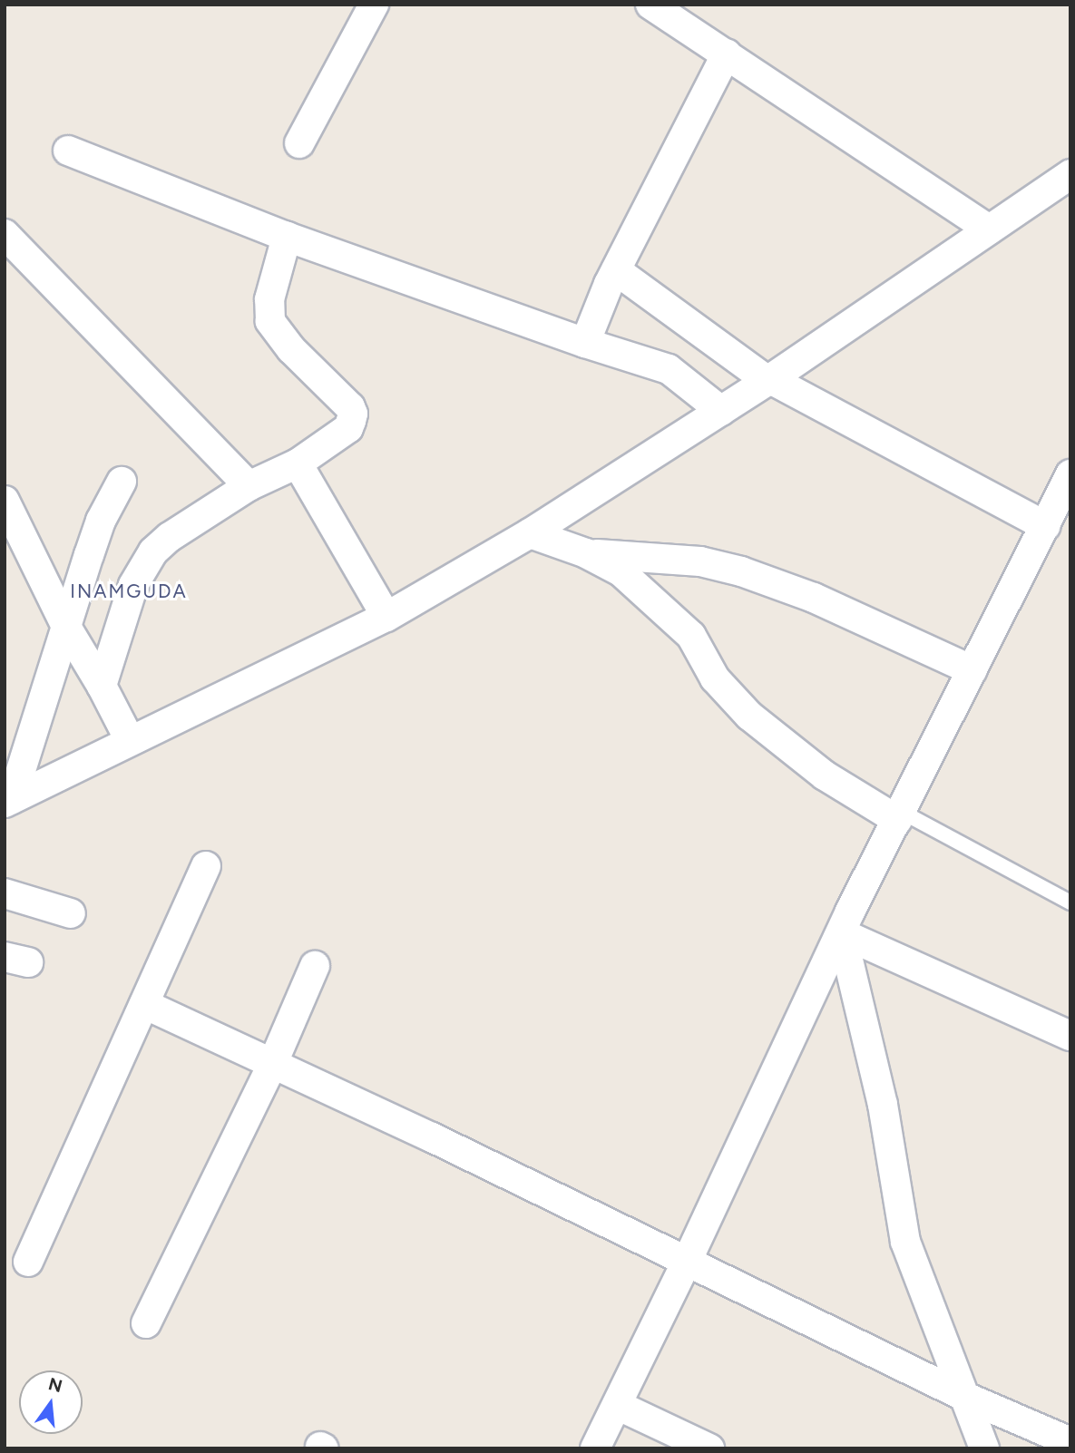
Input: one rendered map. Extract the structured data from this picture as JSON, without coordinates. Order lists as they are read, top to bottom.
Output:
{
  "districts": ["INAMGUDA"],
  "north": "top"
}
